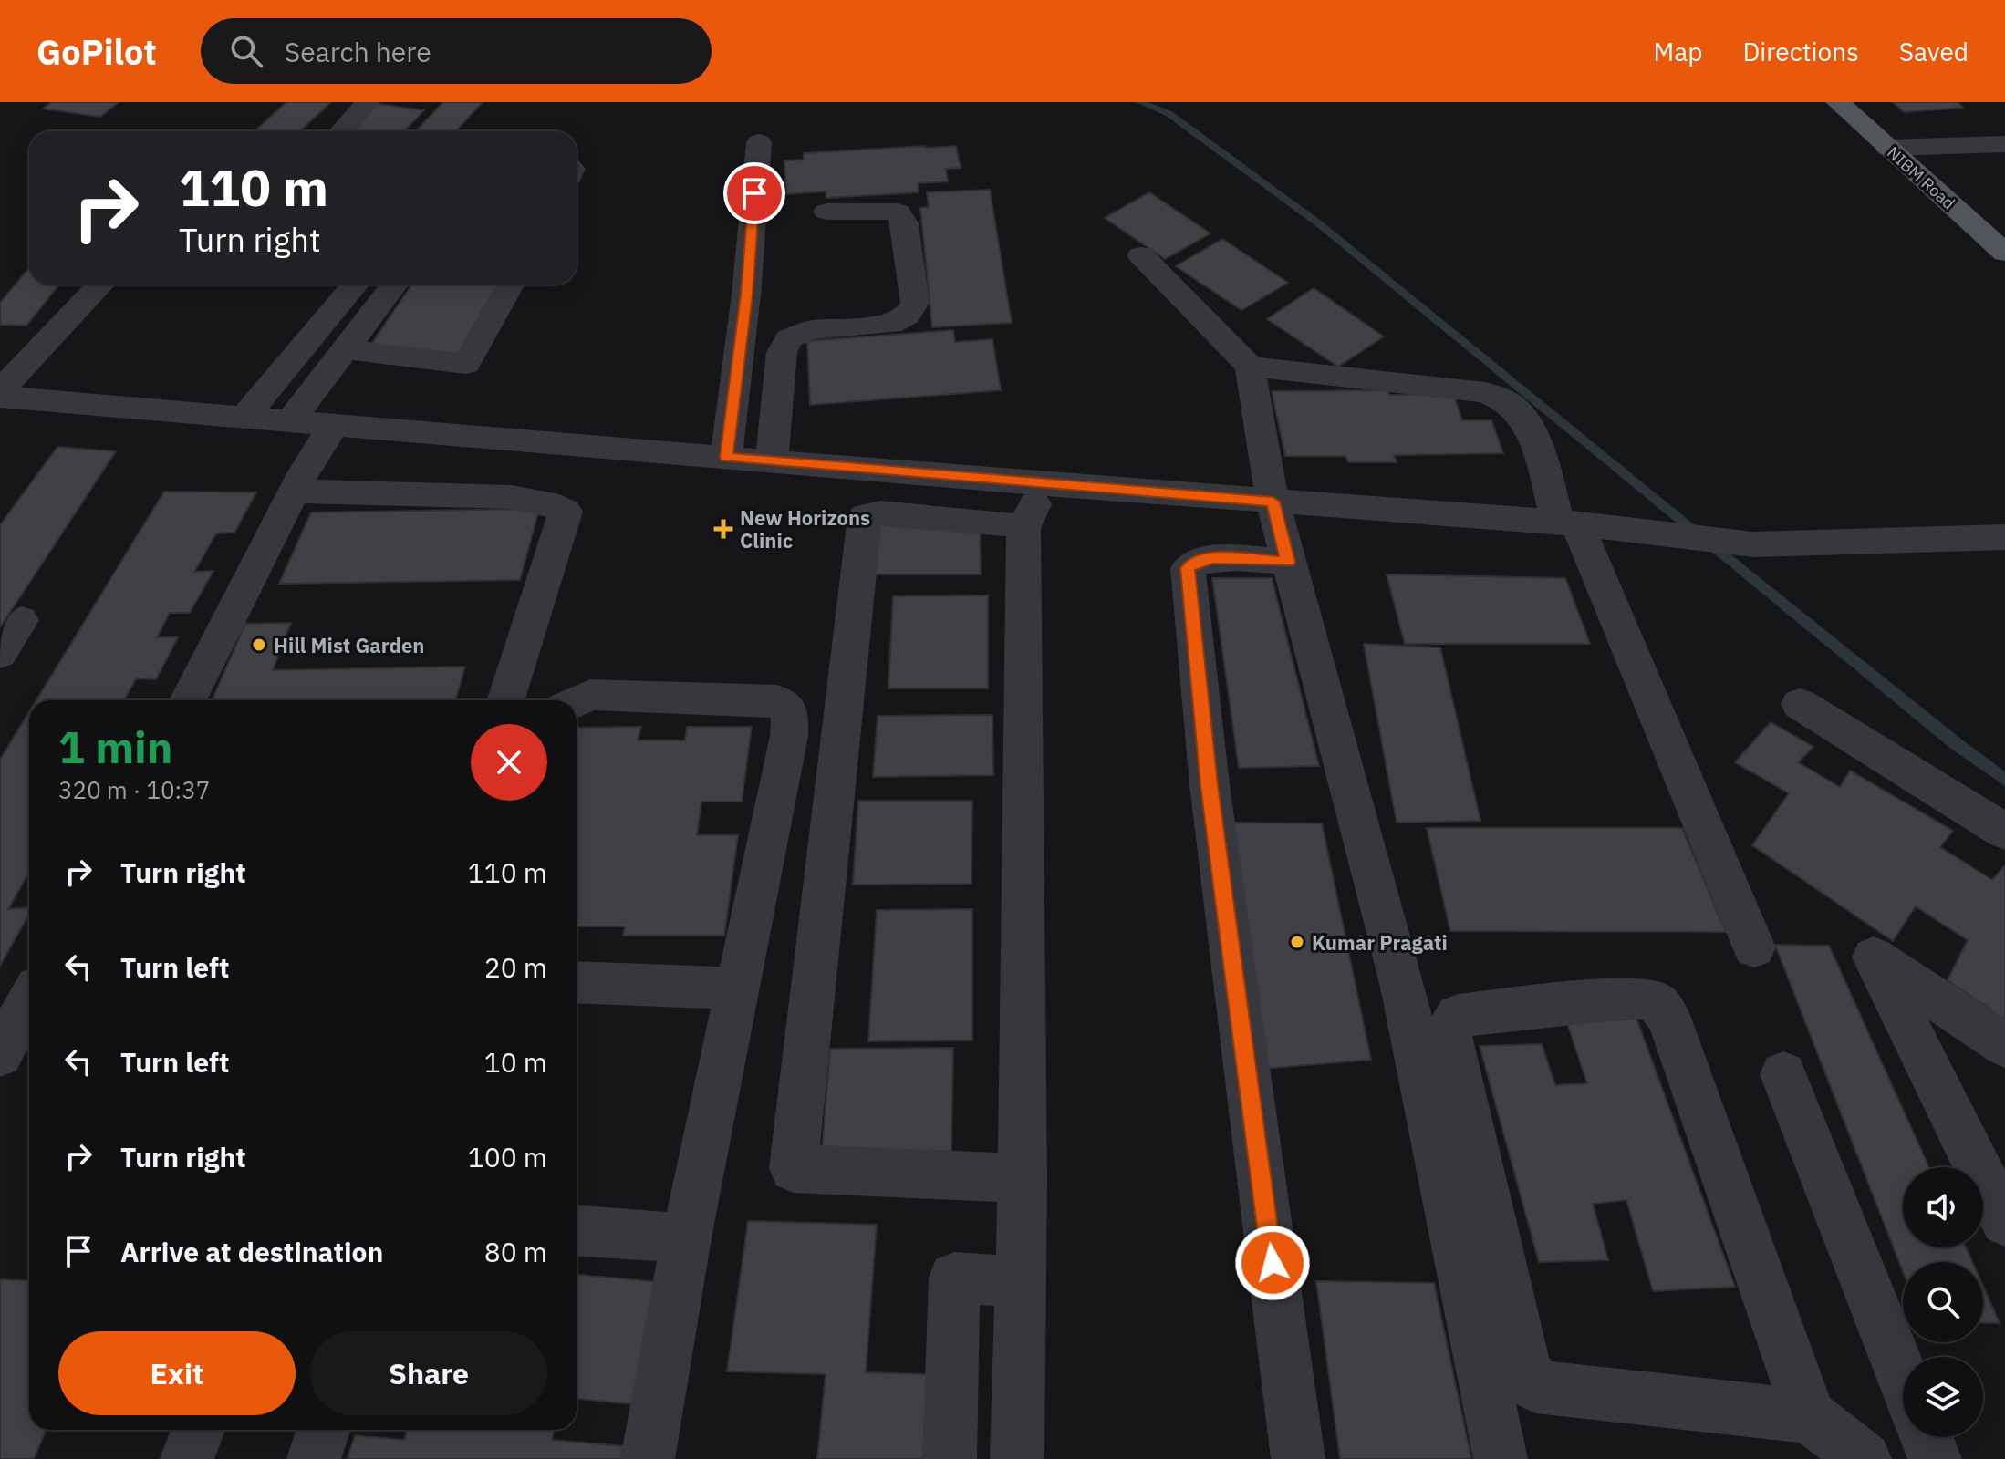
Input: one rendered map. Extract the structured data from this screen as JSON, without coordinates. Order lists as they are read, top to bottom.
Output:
{
  "streets": {
    "main road": ["NIBM Road"]
  },
  "places": {
    "health": ["New Horizons Clinic"],
    "other": ["Hill Mist Garden", "Kumar Pragati"]
  },
  "page": {
    "header": "GoPilot",
    "search": "Search here",
    "nav": ["Map", "Directions", "Saved"],
    "turn": ["110 m", "Turn right"],
    "heading": ["1 min", "320 m · 10:37"],
    "list": [
      {
        "name": "Turn right",
        "value": "110 m"
      },
      {
        "name": "Turn left",
        "value": "20 m"
      },
      {
        "name": "Turn left",
        "value": "10 m"
      },
      {
        "name": "Turn right",
        "value": "100 m"
      },
      {
        "name": "Arrive at destination",
        "value": "80 m"
      }
    ],
    "buttons": ["Exit", "Share"]
  }
}
